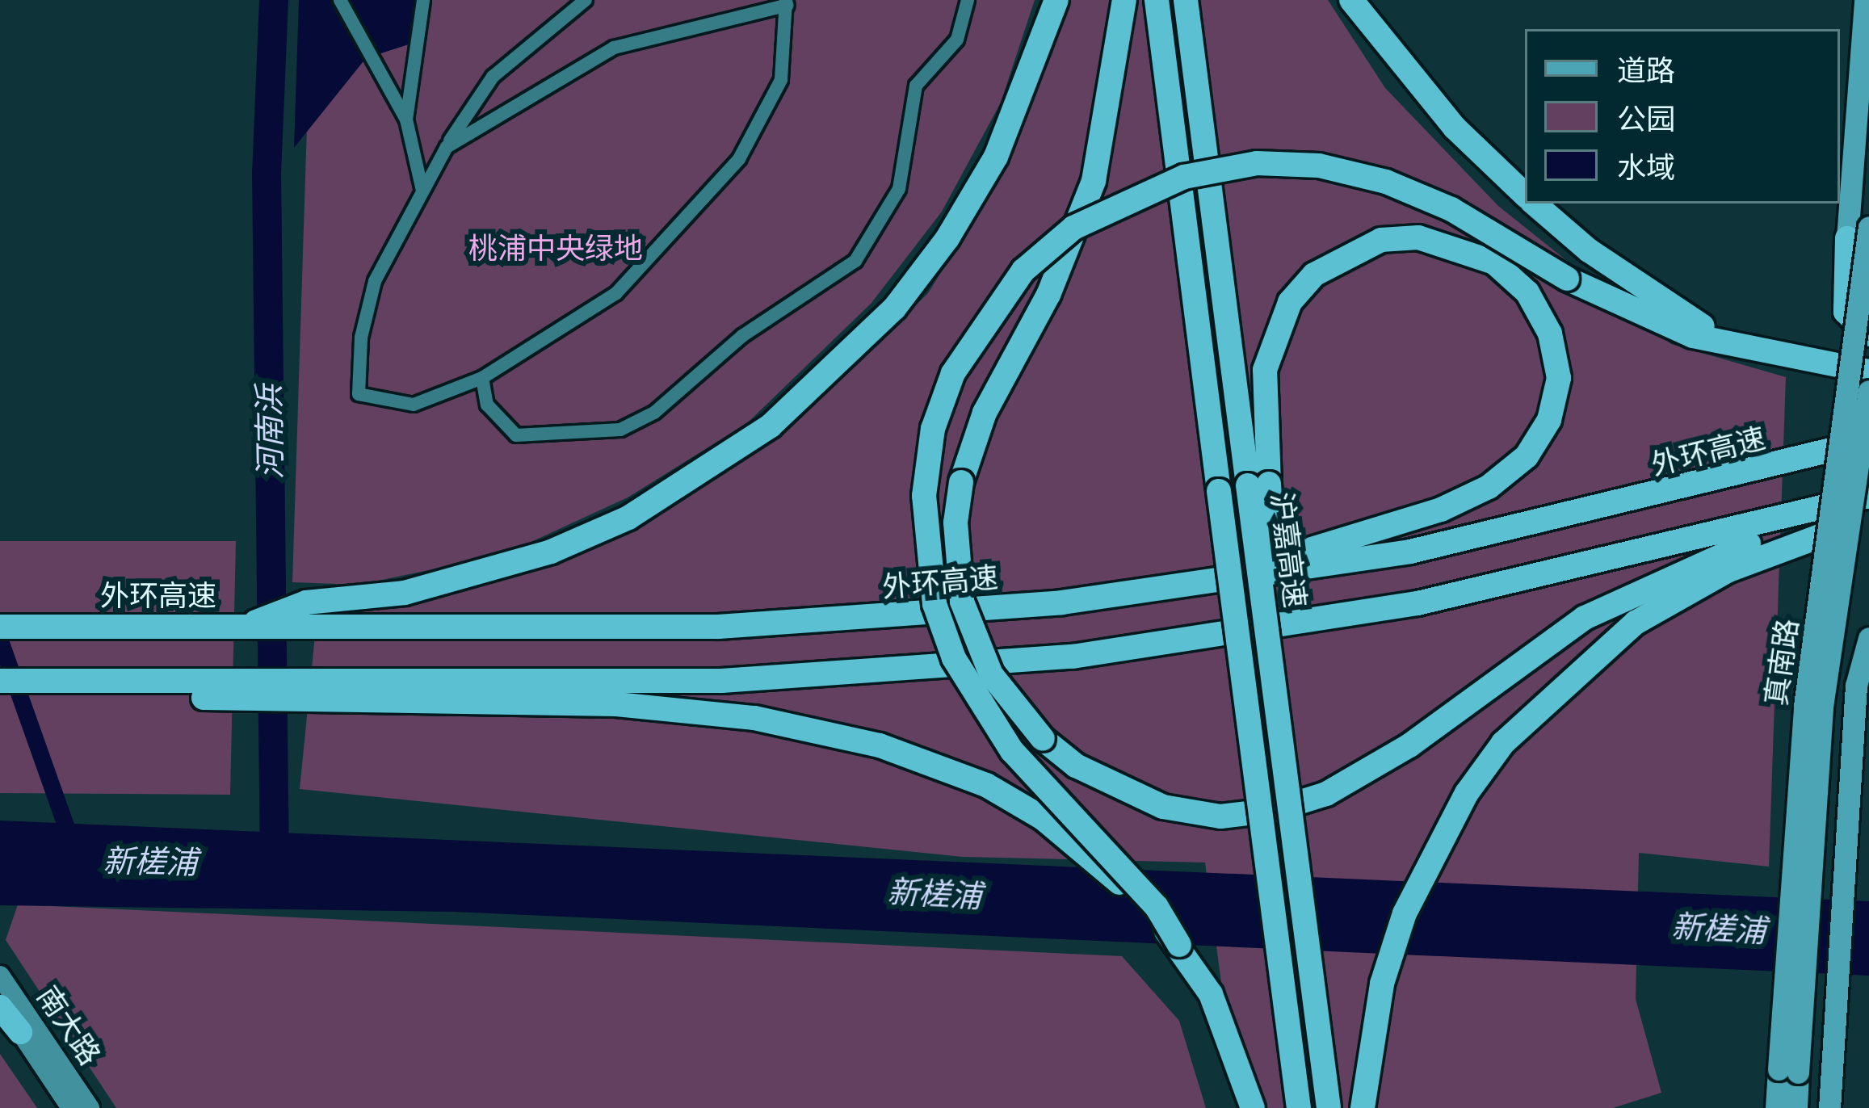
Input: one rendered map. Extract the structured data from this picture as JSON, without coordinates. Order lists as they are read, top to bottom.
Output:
{
  "streets": {
    "highway": ["外环高速", "沪嘉高速"],
    "main road": ["真南路"],
    "street": ["南大路"]
  },
  "water": ["河南浜", "新槎浦"],
  "parks": ["桃浦中央绿地"],
  "legend": ["道路", "公园", "水域"]
}
